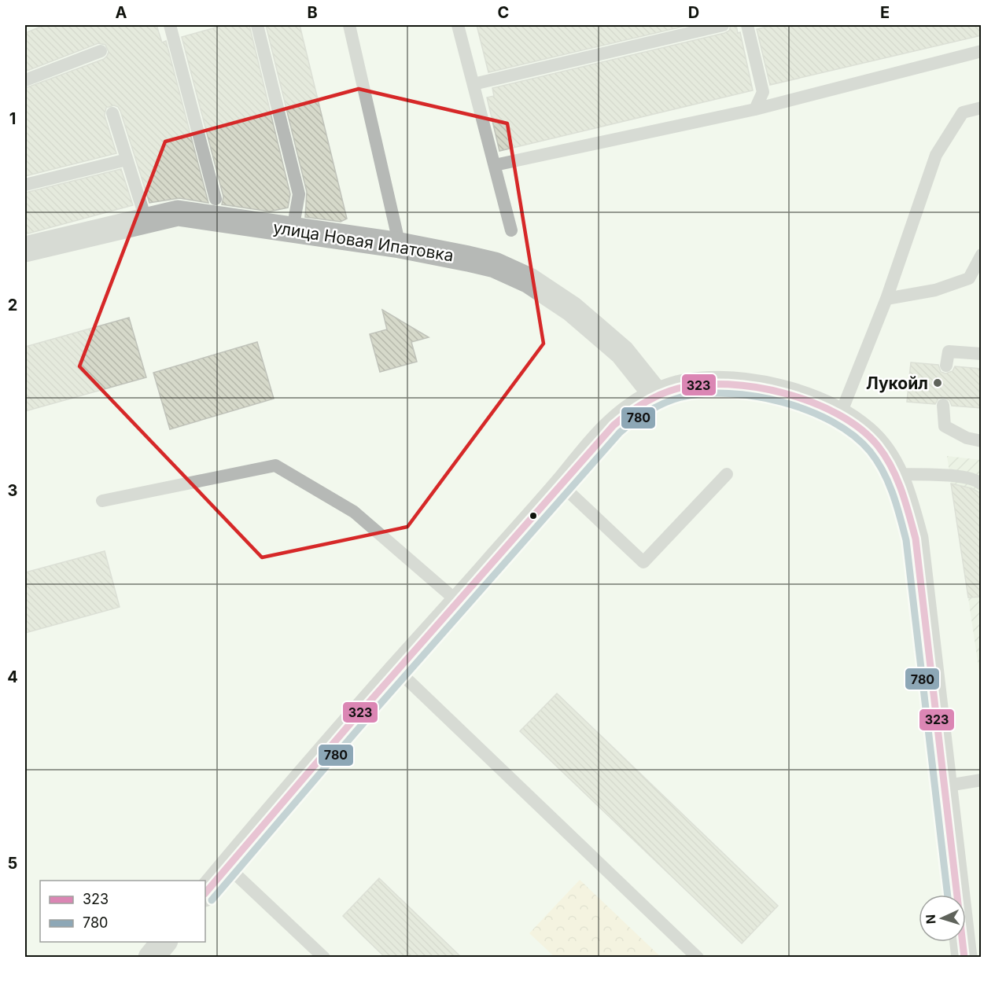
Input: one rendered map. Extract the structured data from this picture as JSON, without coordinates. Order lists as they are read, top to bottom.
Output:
{
  "streets": {
    "street": ["улица Новая Ипатовка"]
  },
  "places": ["Лукойл"],
  "lines": ["transit line 323", "transit line 780"],
  "legend": ["323", "780"],
  "north": "left",
  "grid": {
    "columns": [
      "A",
      "B",
      "C",
      "D",
      "E"
    ],
    "rows": [
      "1",
      "2",
      "3",
      "4",
      "5"
    ]
  }
}
